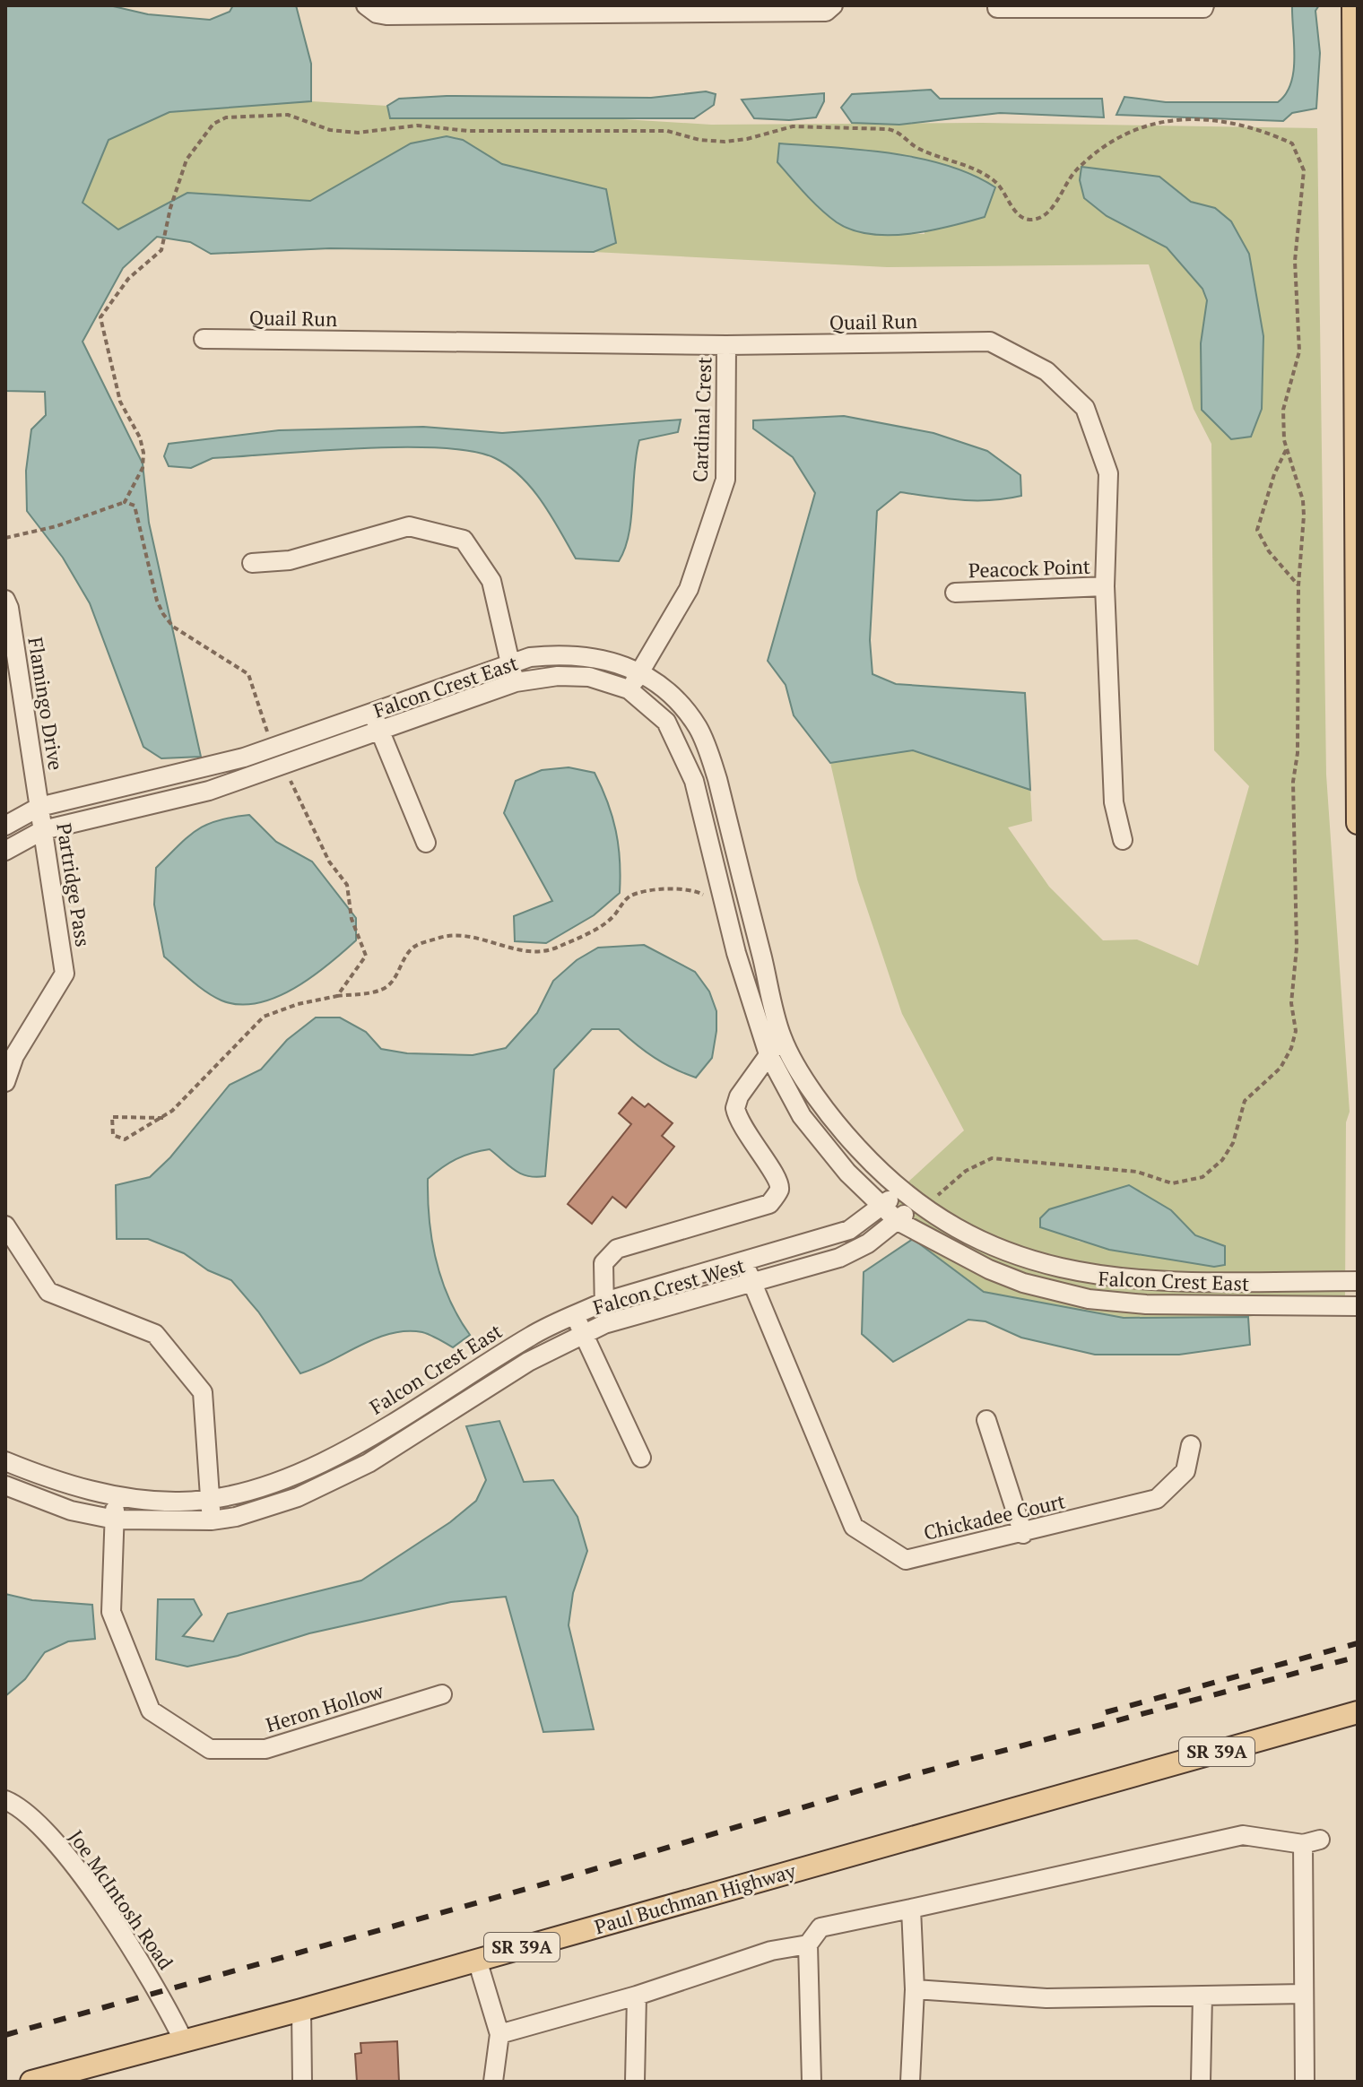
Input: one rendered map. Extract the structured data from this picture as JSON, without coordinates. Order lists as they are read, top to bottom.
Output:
{
  "streets": {
    "main road": ["SR 39A", "Paul Buchman Highway"],
    "street": [
      "Quail Run",
      "Cardinal Crest",
      "Peacock Point",
      "Falcon Crest East",
      "Flamingo Drive",
      "Partridge Pass",
      "Falcon Crest West",
      "Chickadee Court",
      "Heron Hollow",
      "Joe McIntosh Road"
    ]
  },
  "crossings": [
    ["Quail Run", "Cardinal Crest"],
    ["Quail Run", "Peacock Point"],
    ["Cardinal Crest", "Falcon Crest East"],
    ["Falcon Crest East", "Flamingo Drive"],
    ["Falcon Crest East", "Partridge Pass"],
    ["Falcon Crest East", "Falcon Crest West"],
    ["Falcon Crest East", "Chickadee Court"],
    ["Falcon Crest East", "Heron Hollow"],
    ["Flamingo Drive", "Partridge Pass"],
    ["Falcon Crest West", "Chickadee Court"],
    ["Falcon Crest West", "Heron Hollow"],
    ["Paul Buchman Highway", "Joe McIntosh Road"]
  ]
}
